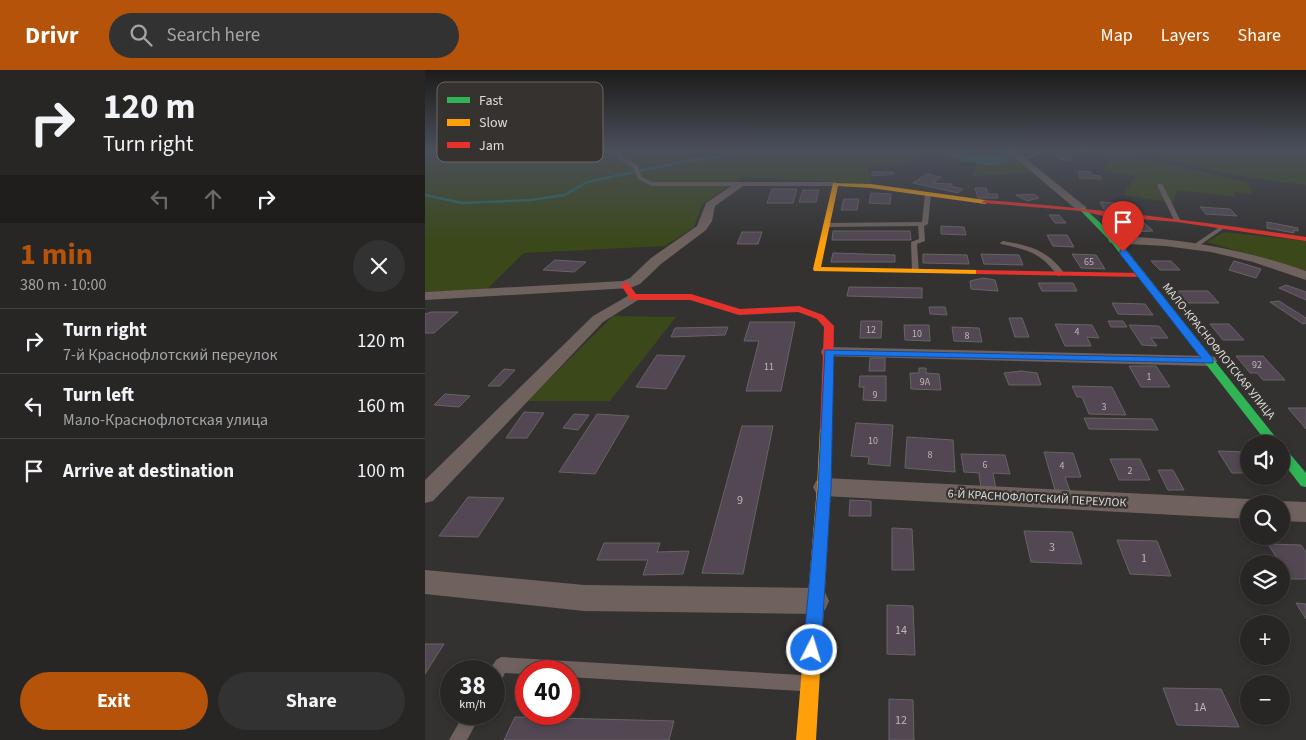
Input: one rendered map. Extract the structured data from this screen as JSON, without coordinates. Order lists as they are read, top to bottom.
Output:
{
  "streets": {
    "street": ["МАЛО-КРАСНОФЛОТСКАЯ УЛИЦА", "6-Й КРАСНОФЛОТСКИЙ ПЕРЕУЛОК"]
  },
  "house_numbers": [
    "65",
    "12",
    "4",
    "10",
    "8",
    "92",
    "11",
    "1",
    "9А",
    "9",
    "3",
    "10",
    "8",
    "6",
    "4",
    "2",
    "9",
    "3",
    "1",
    "14",
    "1А",
    "12"
  ],
  "legend": ["Fast", "Slow", "Jam"],
  "page": {
    "header": "Drivr",
    "search": "Search here",
    "nav": ["Map", "Layers", "Share"],
    "turn": ["120 m", "Turn right"],
    "heading": ["1 min", "380 m · 10:00"],
    "list": [
      {
        "name": "Turn right",
        "note": "7-й Краснофлотский переулок",
        "value": "120 m"
      },
      {
        "name": "Turn left",
        "note": "Мало-Краснофлотская улица",
        "value": "160 m"
      },
      {
        "name": "Arrive at destination",
        "value": "100 m"
      }
    ],
    "map_buttons": ["+", "−"],
    "speed": "38 km/h",
    "limit": "40",
    "buttons": ["Exit", "Share"]
  }
}
